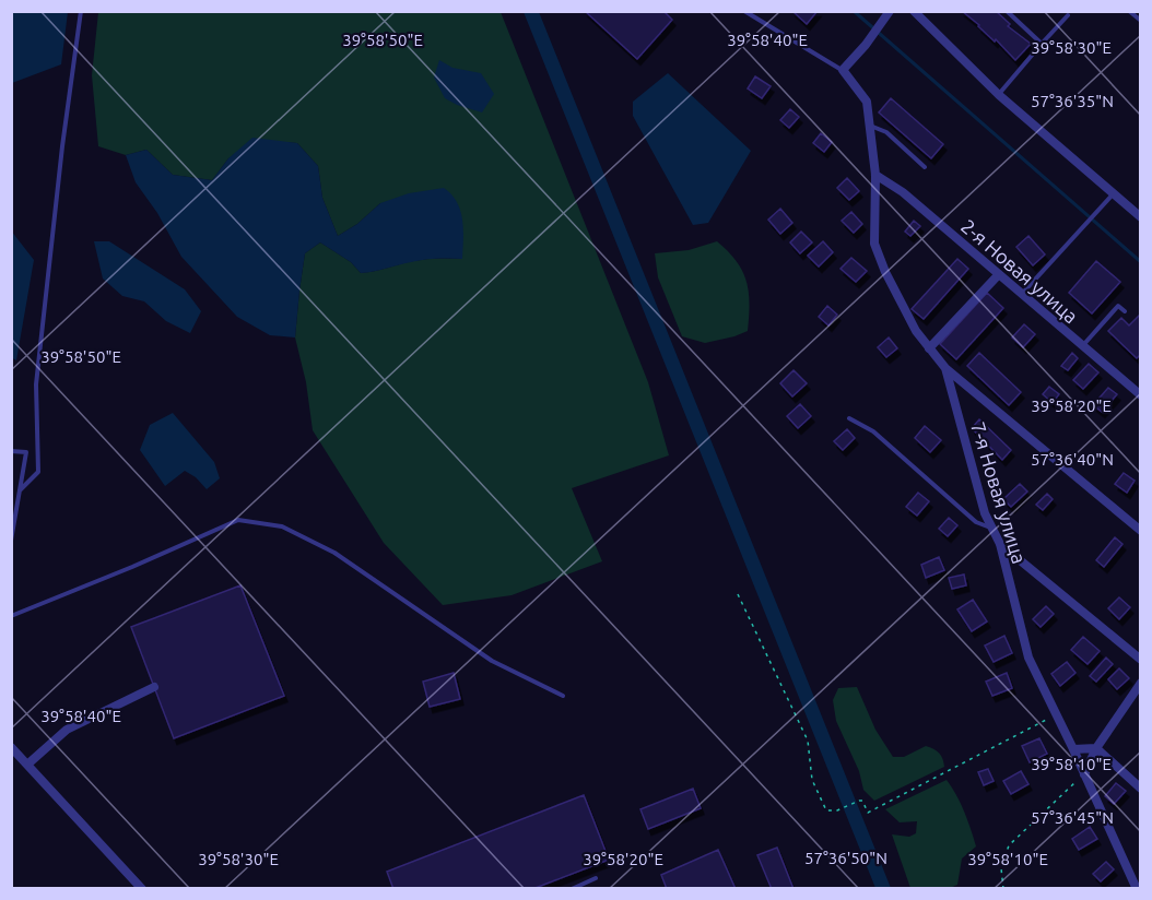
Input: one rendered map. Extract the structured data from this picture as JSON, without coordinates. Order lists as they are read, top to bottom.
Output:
{
  "streets": {
    "street": ["2-я Новая улица", "7-я Новая улица"]
  },
  "crossings": [
    ["2-я Новая улица", "7-я Новая улица"]
  ],
  "coordinates": [
    "39°58'50\"E",
    "39°58'40\"E",
    "39°58'30\"E",
    "57°36'35\"N",
    "39°58'20\"E",
    "57°36'40\"N",
    "39°58'10\"E",
    "57°36'45\"N",
    "57°36'50\"N"
  ]
}
